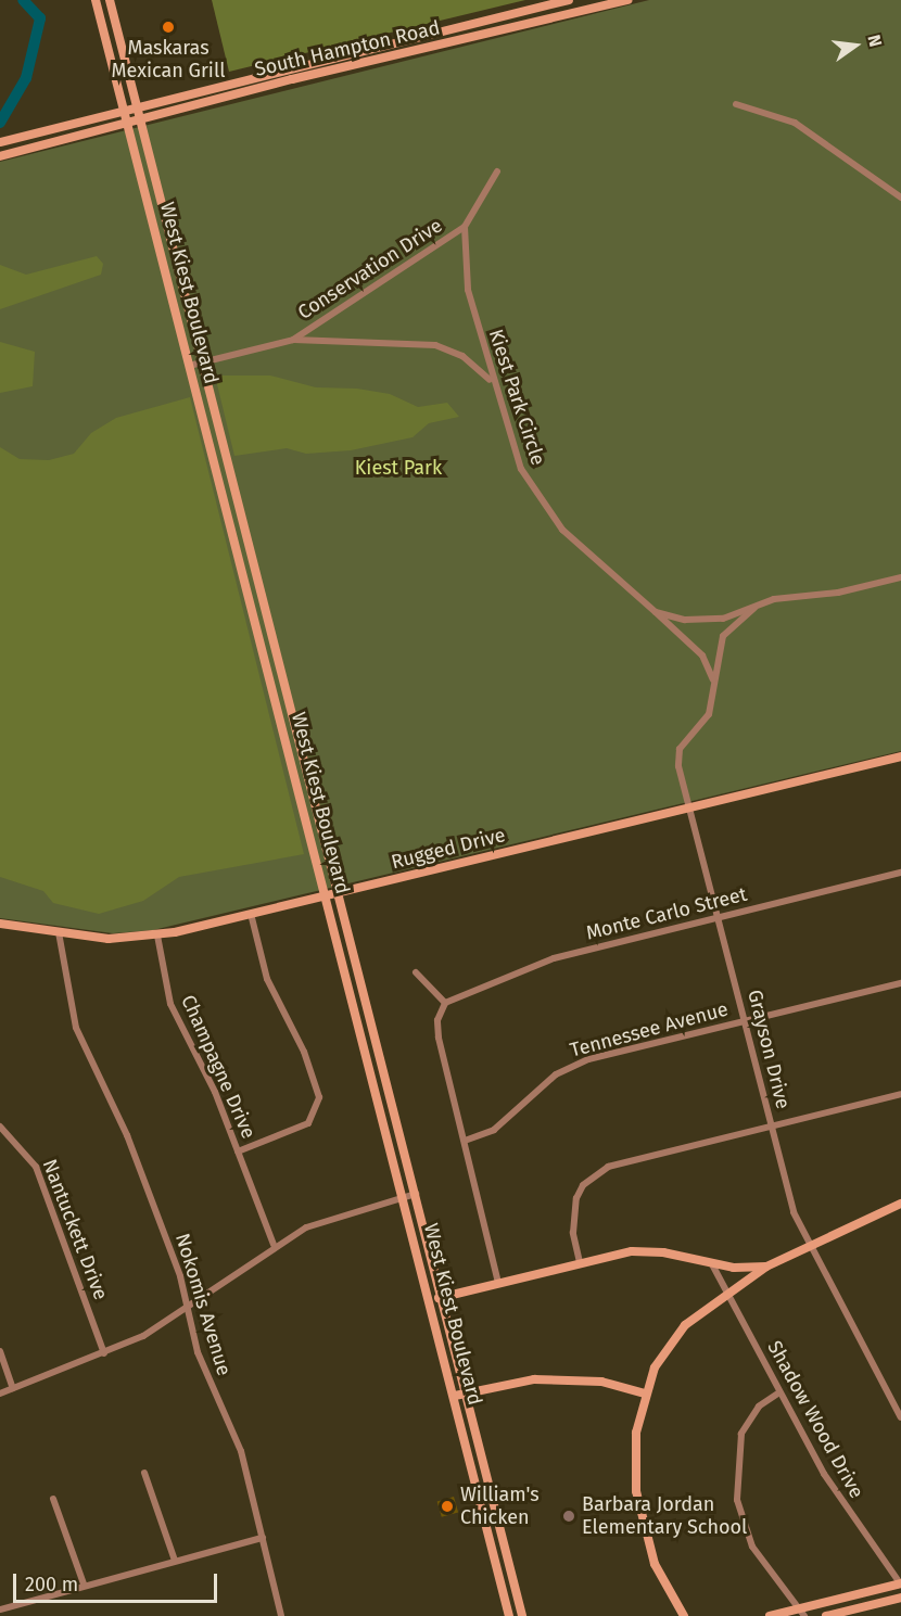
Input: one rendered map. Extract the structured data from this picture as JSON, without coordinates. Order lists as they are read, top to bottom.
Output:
{
  "streets": {
    "main road": ["South Hampton Road", "West Kiest Boulevard", "Rugged Drive"],
    "street": [
      "Conservation Drive",
      "Kiest Park Circle",
      "Monte Carlo Street",
      "Tennessee Avenue",
      "Grayson Drive",
      "Champagne Drive",
      "Nantuckett Drive",
      "Nokomis Avenue",
      "Shadow Wood Drive"
    ]
  },
  "crossings": [
    ["South Hampton Road", "West Kiest Boulevard"],
    ["Conservation Drive", "West Kiest Boulevard"],
    ["Conservation Drive", "Kiest Park Circle"],
    ["West Kiest Boulevard", "Rugged Drive"],
    ["Kiest Park Circle", "Grayson Drive"],
    ["Rugged Drive", "Grayson Drive"],
    ["Rugged Drive", "Champagne Drive"],
    ["Rugged Drive", "Nokomis Avenue"],
    ["Monte Carlo Street", "Grayson Drive"],
    ["Tennessee Avenue", "Grayson Drive"]
  ],
  "parks": ["Kiest Park"],
  "places": ["Maskaras Mexican Grill", "William's Chicken", "Barbara Jordan Elementary School"],
  "scale_bar": "200 m",
  "north": "right"
}
